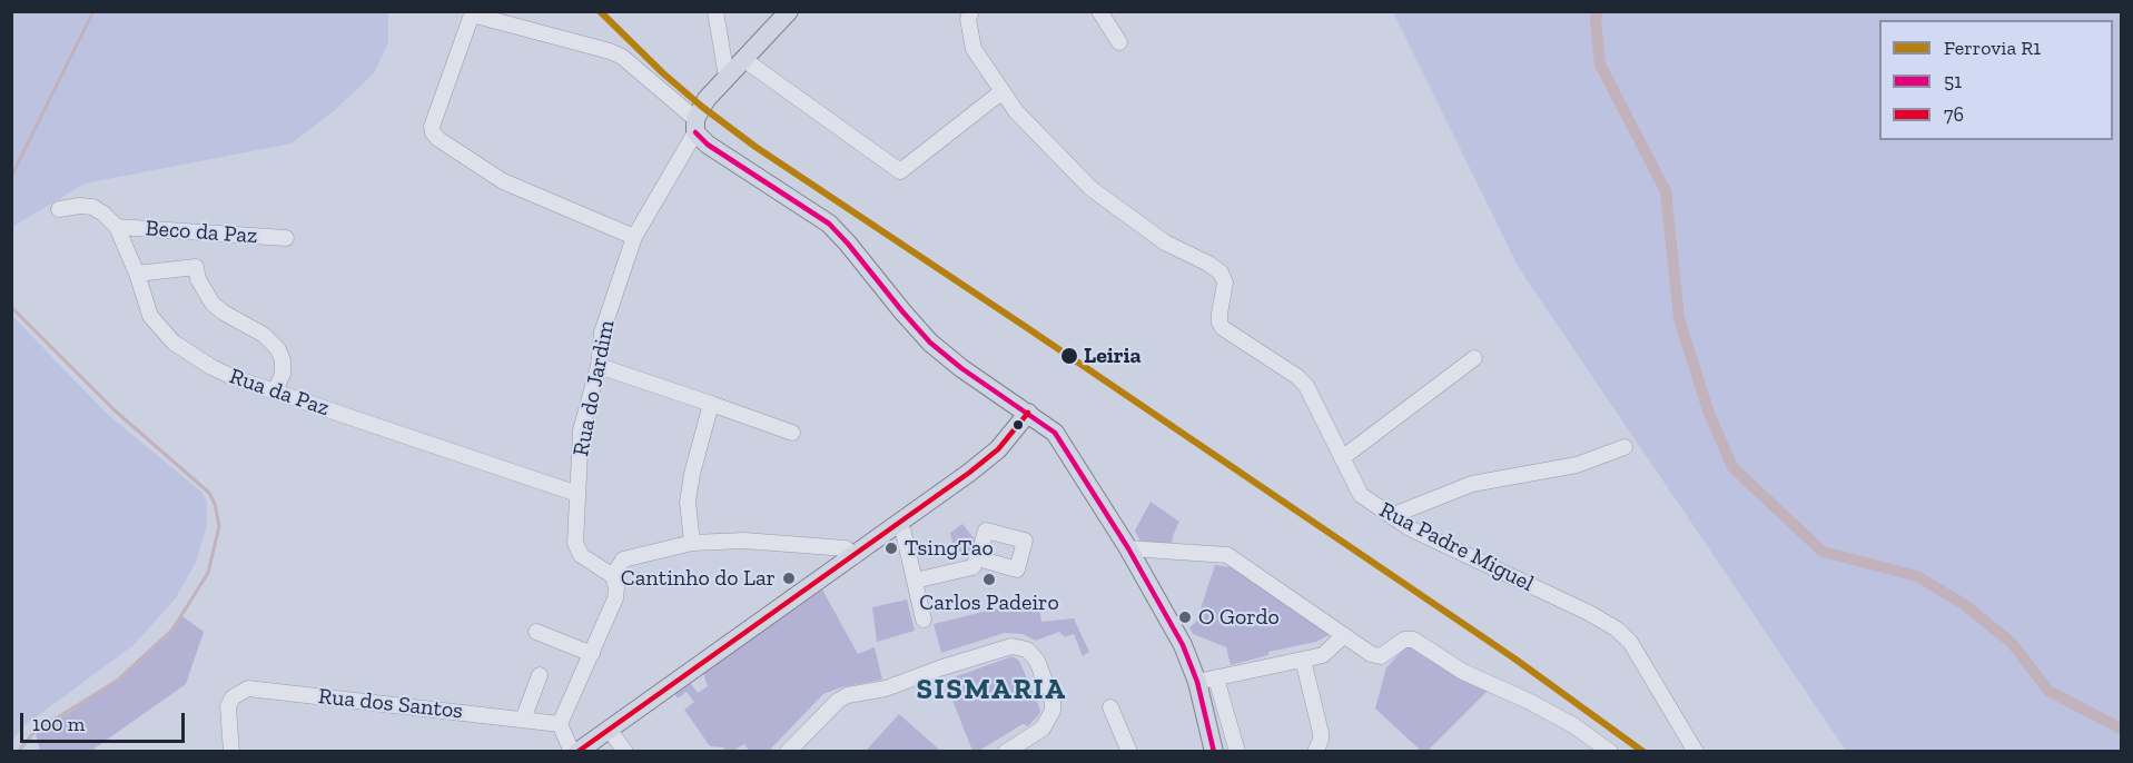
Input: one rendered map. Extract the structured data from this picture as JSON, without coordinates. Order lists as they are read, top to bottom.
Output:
{
  "streets": {
    "street": [
      "Beco da Paz",
      "Rua do Jardim",
      "Rua da Paz",
      "Rua Padre Miguel",
      "Rua dos Santos"
    ]
  },
  "crossings": [
    ["Beco da Paz", "Rua da Paz"],
    ["Rua do Jardim", "Rua da Paz"]
  ],
  "districts": ["SISMARIA"],
  "places": [
    "Leiria",
    "TsingTao",
    "Cantinho do Lar",
    "Carlos Padeiro",
    "O Gordo"
  ],
  "lines": ["rail line R1", "transit line 51", "transit line 76"],
  "legend": ["Ferrovia R1", "51", "76"],
  "scale_bar": "100 m"
}
